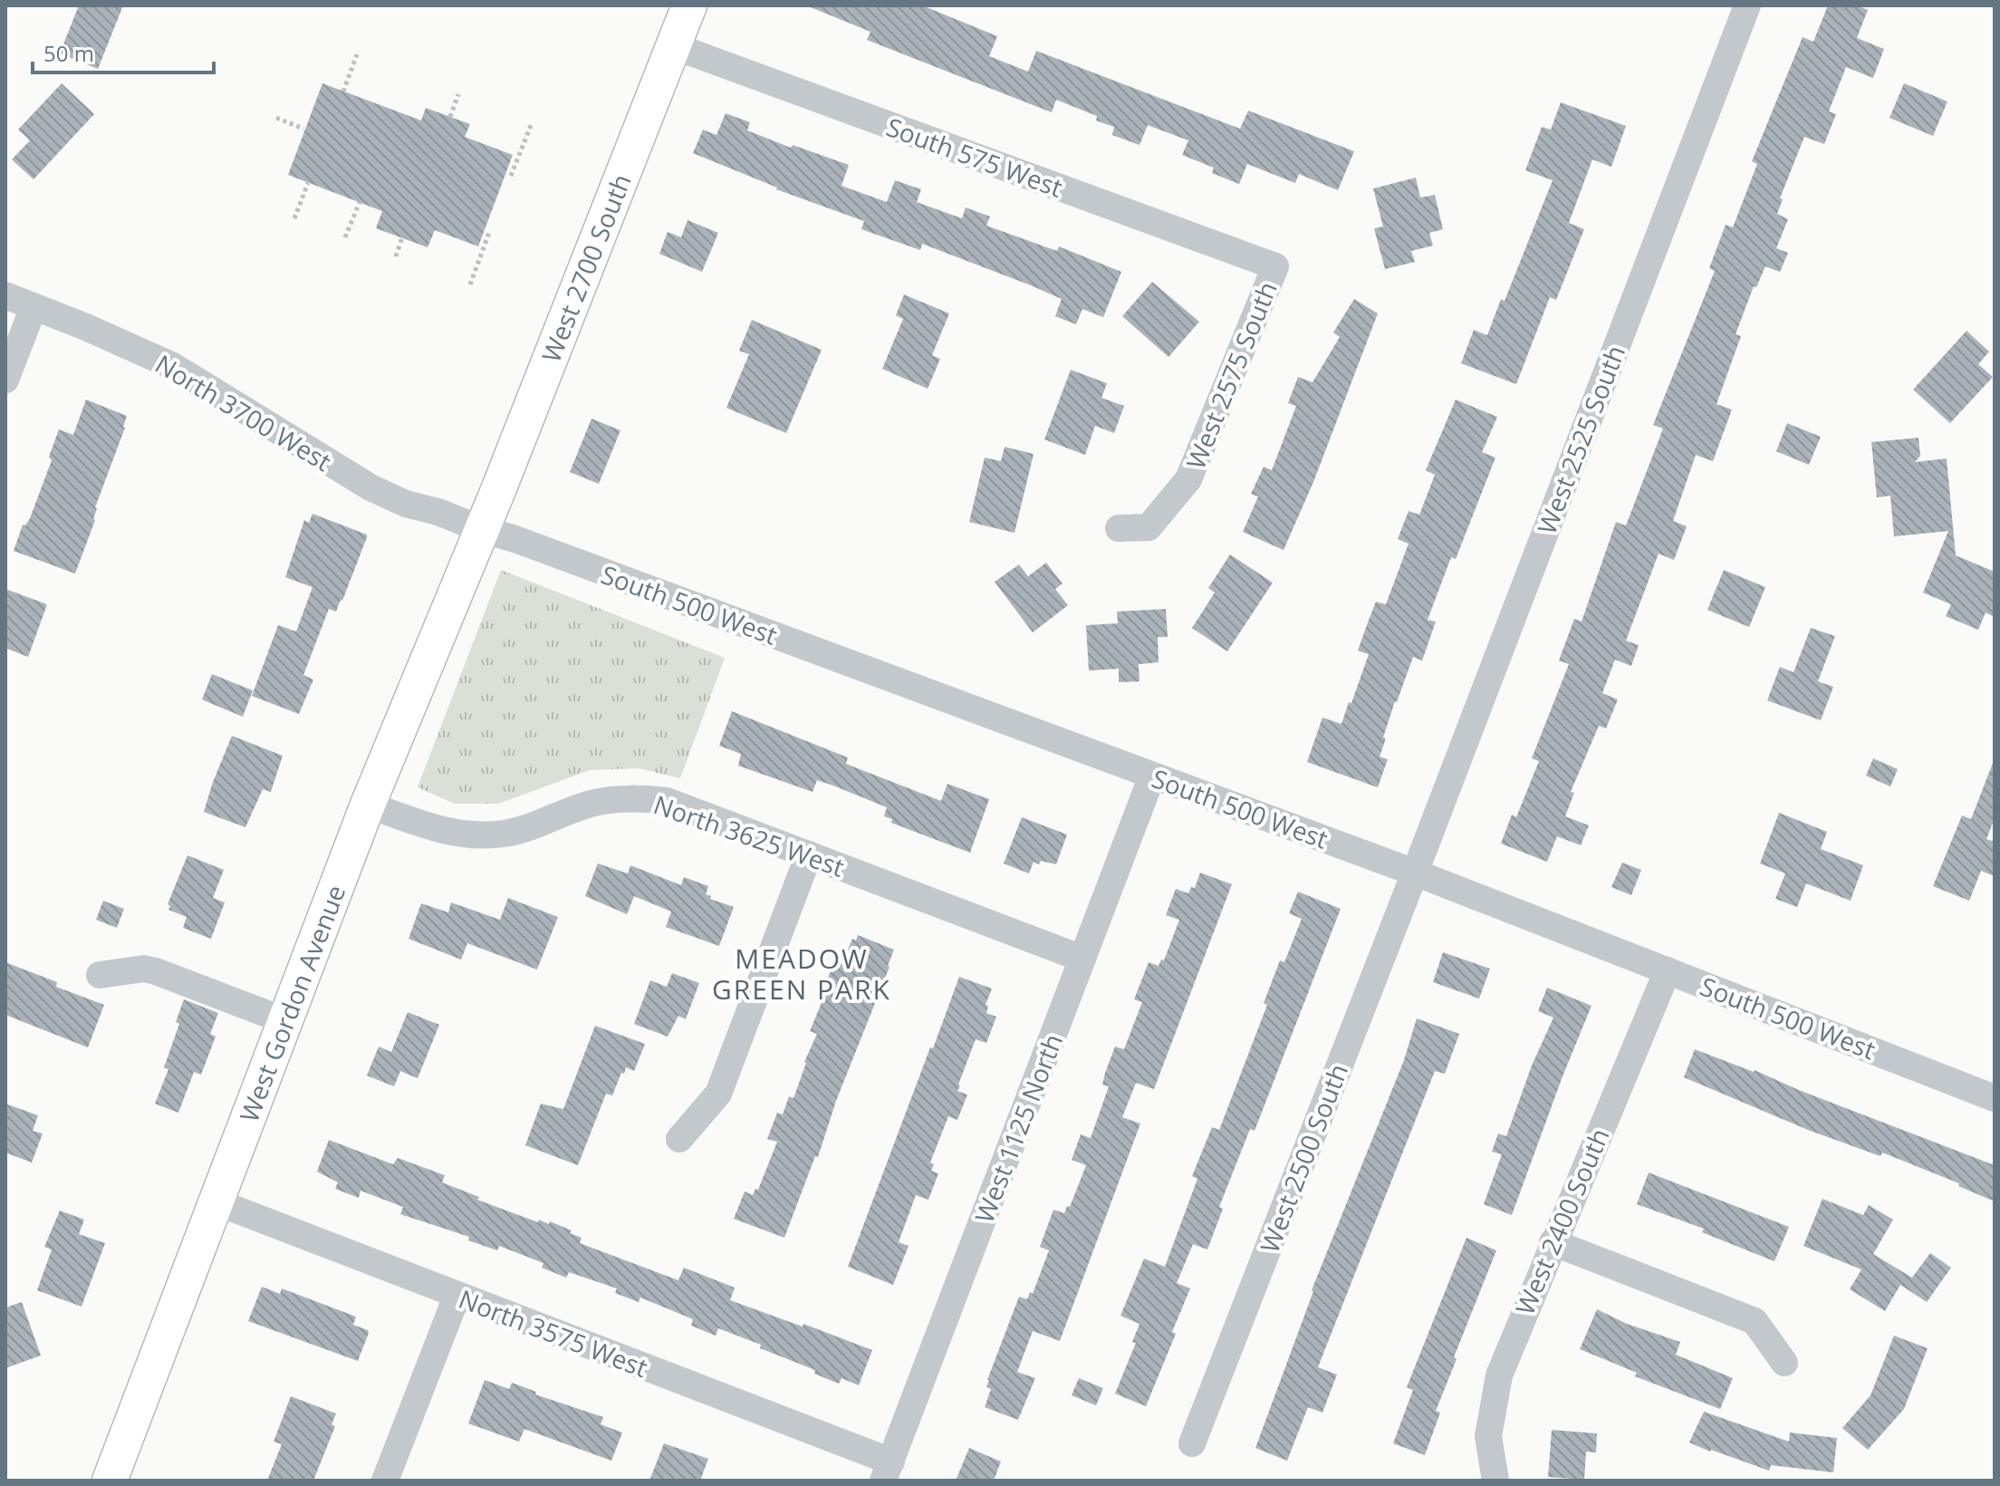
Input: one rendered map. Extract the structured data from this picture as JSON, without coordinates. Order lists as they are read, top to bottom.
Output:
{
  "streets": {
    "main road": ["West 2700 South", "West Gordon Avenue"],
    "street": [
      "South 575 West",
      "West 2575 South",
      "North 3700 West",
      "West 2525 South",
      "South 500 West",
      "North 3625 West",
      "West 1125 North",
      "West 2500 South",
      "West 2400 South",
      "North 3575 West"
    ]
  },
  "crossings": [
    ["South 575 West", "West 2700 South"],
    ["South 575 West", "West 2575 South"],
    ["West 2700 South", "North 3700 West"],
    ["West 2700 South", "South 500 West"],
    ["West 2700 South", "West Gordon Avenue"],
    ["North 3700 West", "South 500 West"],
    ["North 3700 West", "West Gordon Avenue"],
    ["West 2525 South", "South 500 West"],
    ["West 2525 South", "West 2500 South"],
    ["South 500 West", "West Gordon Avenue"],
    ["South 500 West", "West 1125 North"],
    ["South 500 West", "West 2500 South"],
    ["South 500 West", "West 2400 South"],
    ["North 3625 West", "West Gordon Avenue"],
    ["North 3625 West", "West 1125 North"],
    ["West Gordon Avenue", "North 3575 West"],
    ["West 1125 North", "North 3575 West"]
  ],
  "districts": ["MEADOW GREEN PARK"],
  "scale_bar": "50 m"
}
